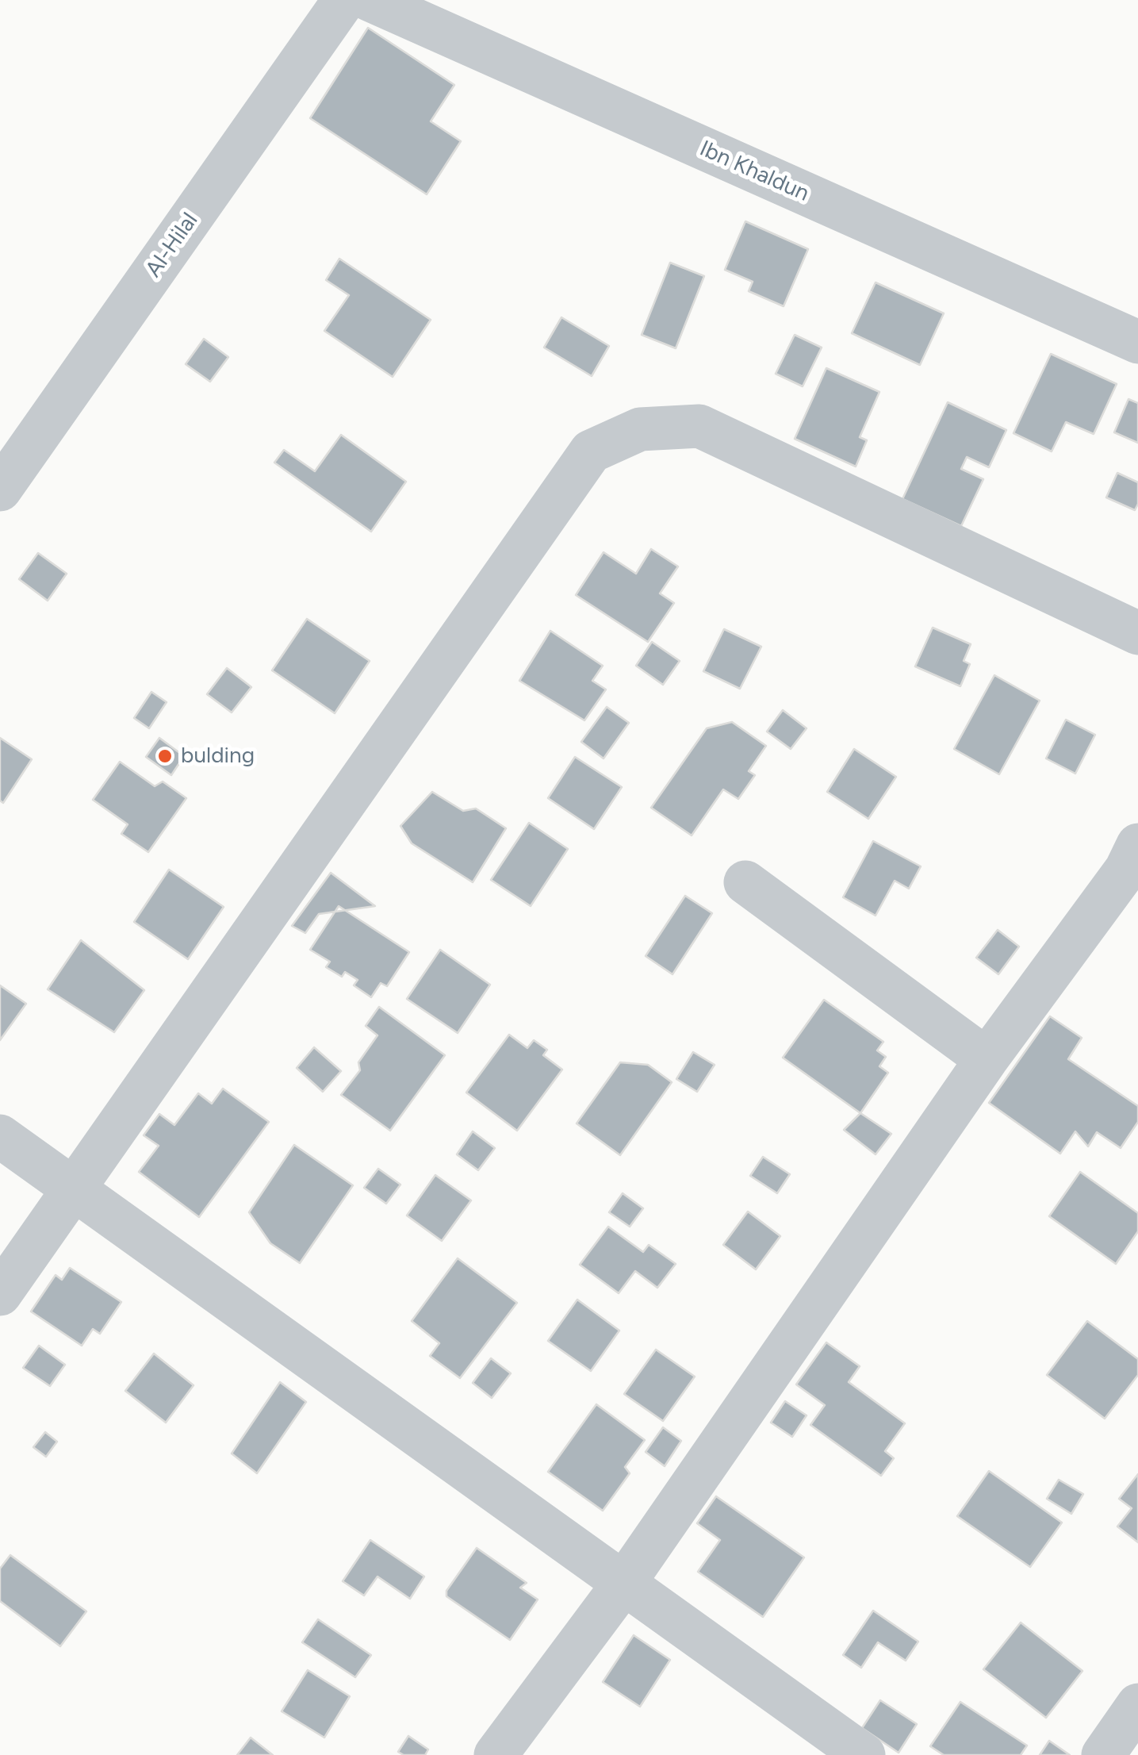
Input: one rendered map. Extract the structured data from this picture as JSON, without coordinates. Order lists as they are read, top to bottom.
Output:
{
  "streets": {
    "street": ["Ibn Khaldun", "Al-Hilal"]
  },
  "places": ["bulding"]
}
